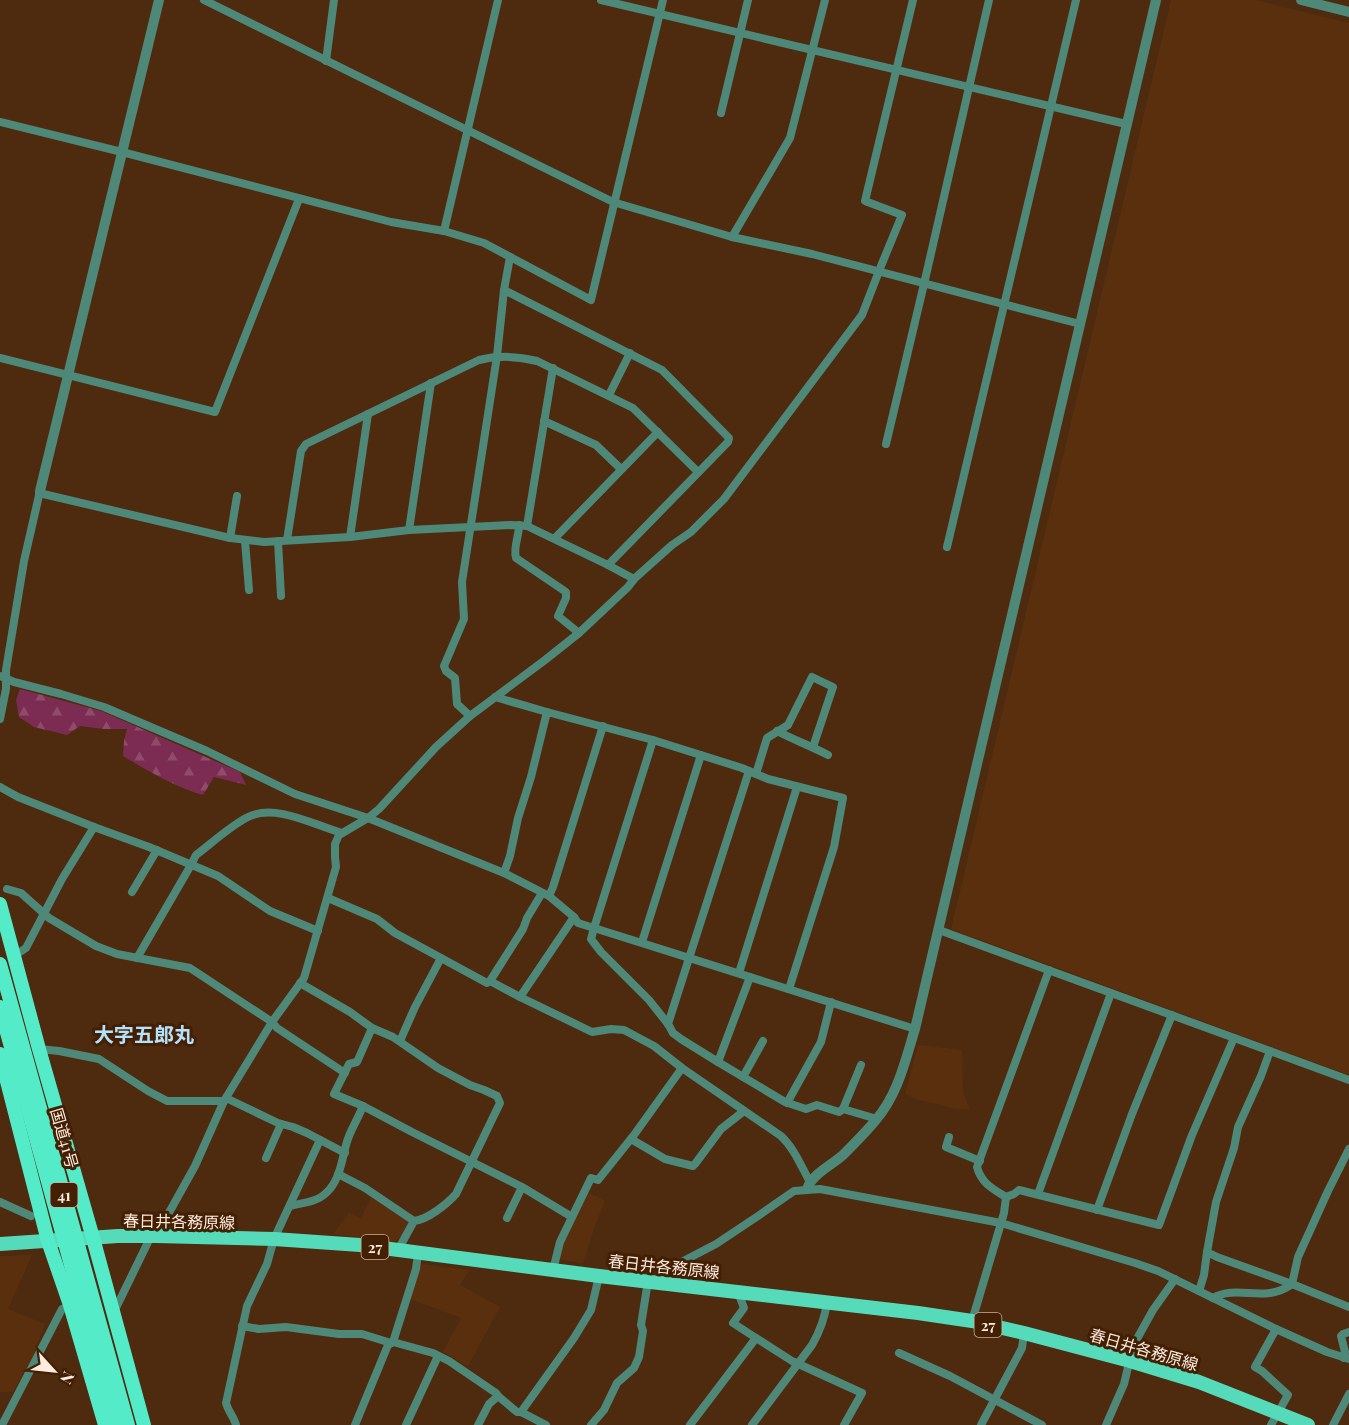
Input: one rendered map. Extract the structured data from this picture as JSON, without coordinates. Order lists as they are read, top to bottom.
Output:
{
  "streets": {
    "highway": ["国道41号", "41"],
    "main road": ["春日井各務原線", "27"]
  },
  "crossings": [
    ["41", "春日井各務原線"]
  ],
  "districts": ["大字五郎丸"],
  "north": "bottom right"
}
